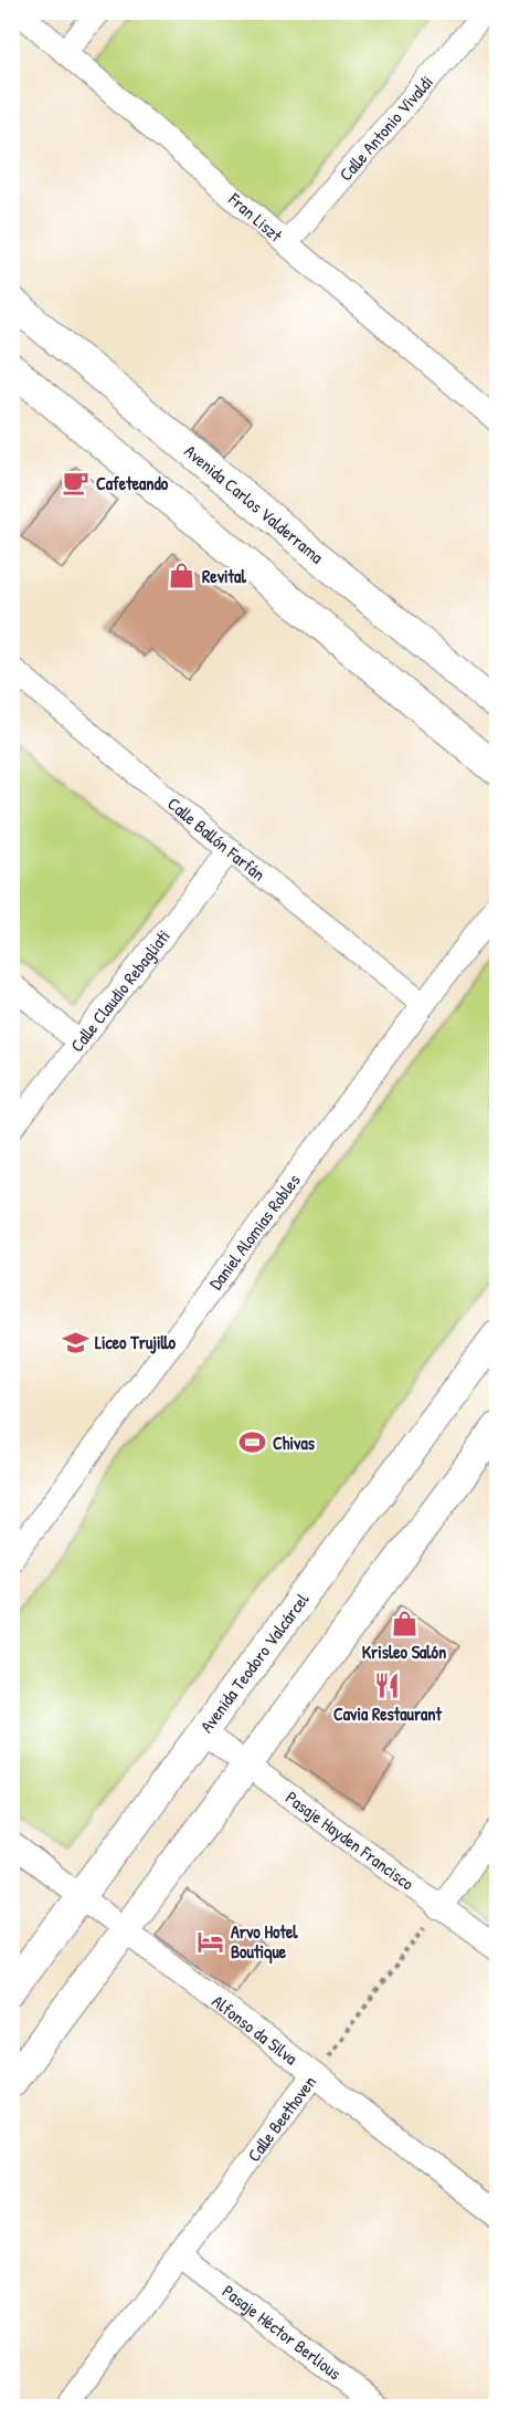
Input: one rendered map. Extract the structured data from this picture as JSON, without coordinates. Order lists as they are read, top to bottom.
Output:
{
  "streets": {
    "street": [
      "Calle Antonio Vivaldi",
      "Fran Liszt",
      "Avenida Carlos Valderrama",
      "Calle Ballón Farfán",
      "Calle Claudio Rebagliati",
      "Daniel Alomias Robles",
      "Avenida Teodoro Valcárcel",
      "Pasaje Hayden Francisco",
      "Alfonso da Silva",
      "Calle Beethoven",
      "Pasaje Héctor Berlious"
    ]
  },
  "crossings": [
    ["Calle Antonio Vivaldi", "Fran Liszt"],
    ["Calle Ballón Farfán", "Calle Claudio Rebagliati"],
    ["Calle Ballón Farfán", "Daniel Alomias Robles"],
    ["Avenida Teodoro Valcárcel", "Pasaje Hayden Francisco"],
    ["Avenida Teodoro Valcárcel", "Alfonso da Silva"],
    ["Pasaje Hayden Francisco", "Calle Beethoven"],
    ["Alfonso da Silva", "Calle Beethoven"],
    ["Calle Beethoven", "Pasaje Héctor Berlious"]
  ],
  "places": {
    "cafe": ["Cafeteando"],
    "shop": ["Revital", "Krisleo Salón"],
    "school or university": ["Liceo Trujillo"],
    "sports": ["Chivas"],
    "restaurant": ["Cavia Restaurant"],
    "hotel": ["Arvo Hotel Boutique"]
  }
}
